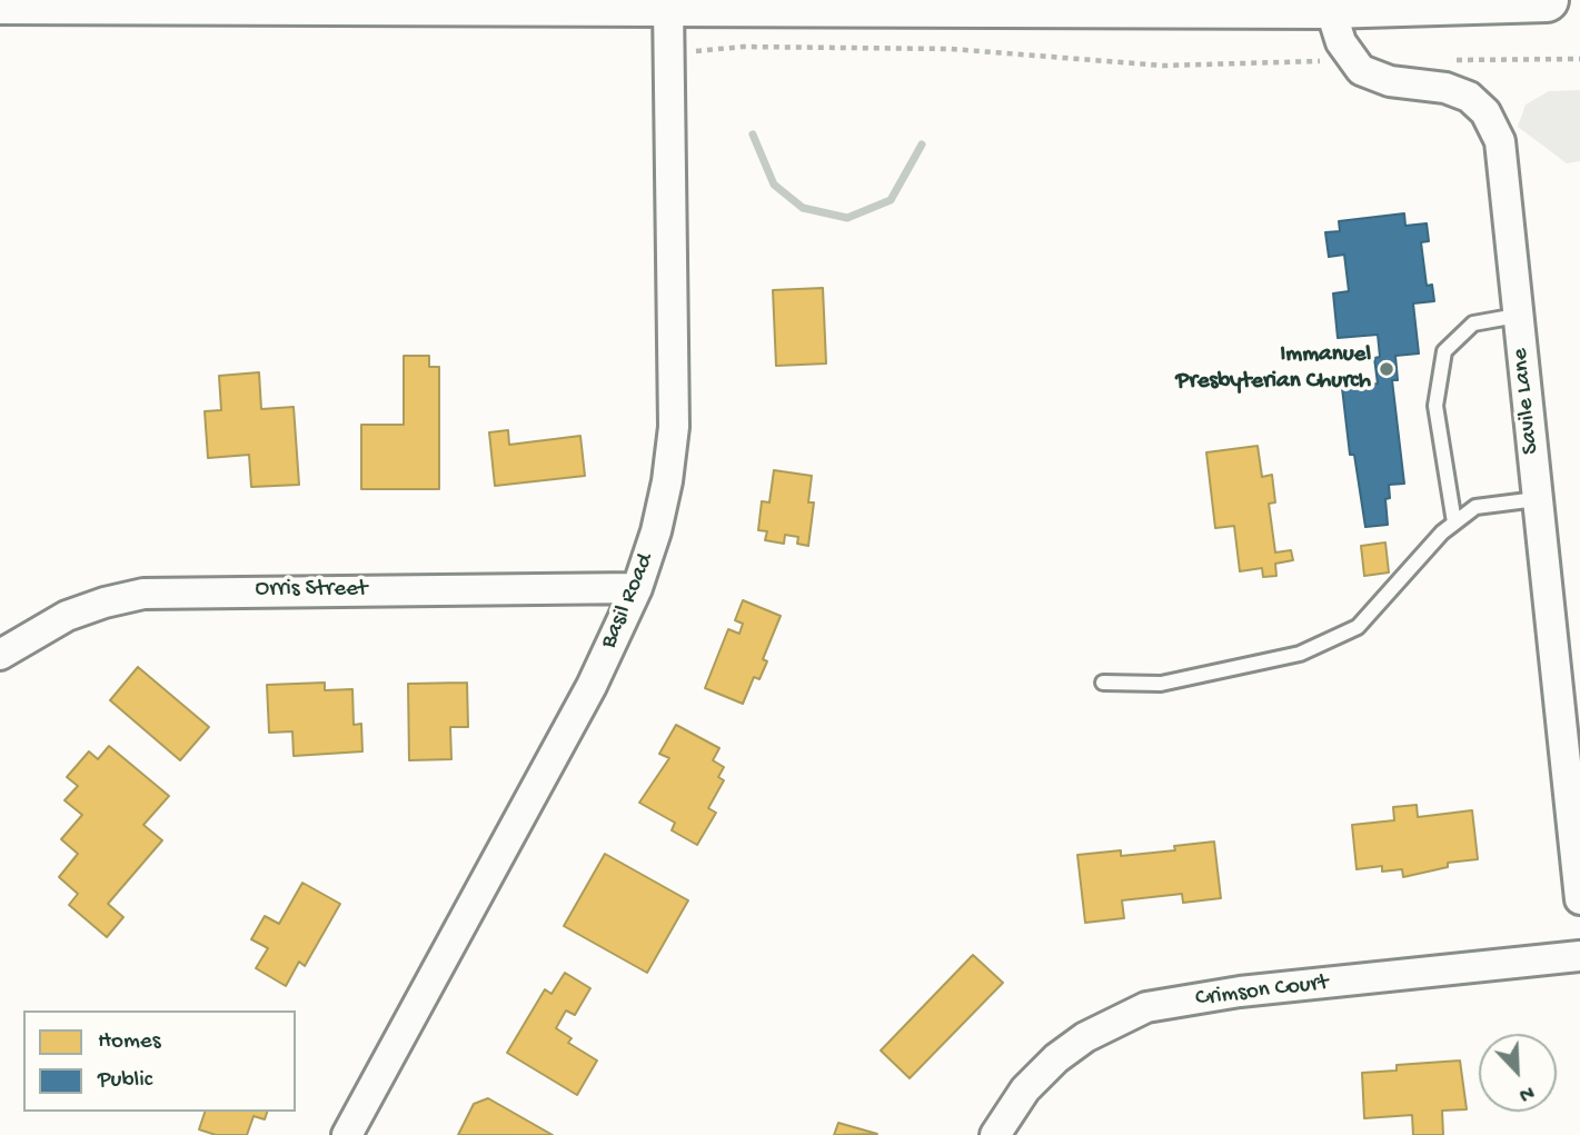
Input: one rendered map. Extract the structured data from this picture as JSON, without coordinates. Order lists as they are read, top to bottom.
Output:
{
  "streets": {
    "street": [
      "Savile Lane",
      "Orris Street",
      "Basil Road",
      "Crimson Court"
    ]
  },
  "crossings": [
    ["Orris Street", "Basil Road"]
  ],
  "places": ["Immanuel Presbyterian Church"],
  "legend": ["Homes", "Public"],
  "north": "bottom right"
}
